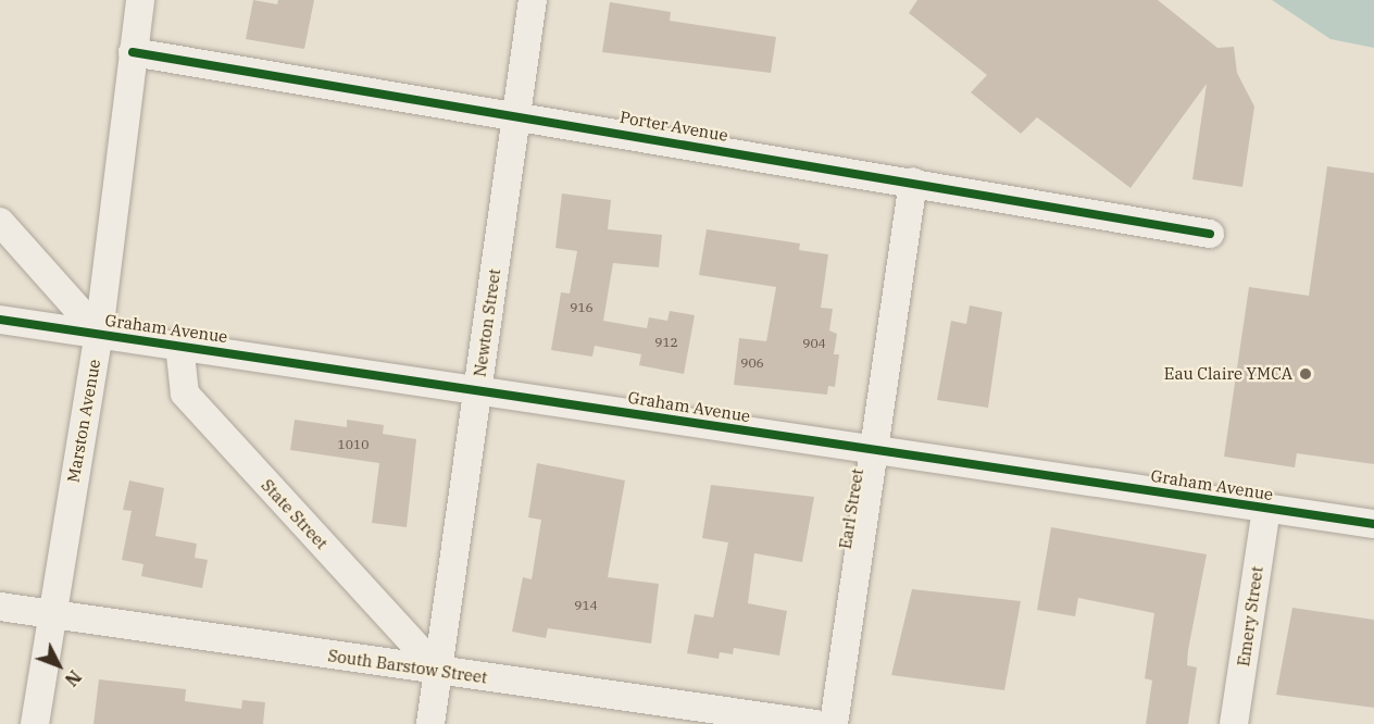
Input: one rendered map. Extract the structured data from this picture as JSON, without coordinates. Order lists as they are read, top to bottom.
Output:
{
  "streets": {
    "street": [
      "Porter Avenue",
      "Newton Street",
      "Graham Avenue",
      "Marston Avenue",
      "Earl Street",
      "State Street",
      "Emery Street",
      "South Barstow Street"
    ]
  },
  "crossings": [
    ["Porter Avenue", "Newton Street"],
    ["Porter Avenue", "Marston Avenue"],
    ["Porter Avenue", "Earl Street"],
    ["Newton Street", "Graham Avenue"],
    ["Newton Street", "State Street"],
    ["Newton Street", "South Barstow Street"],
    ["Graham Avenue", "Marston Avenue"],
    ["Graham Avenue", "Earl Street"],
    ["Graham Avenue", "State Street"],
    ["Graham Avenue", "Emery Street"],
    ["Marston Avenue", "South Barstow Street"],
    ["State Street", "South Barstow Street"]
  ],
  "places": ["Eau Claire YMCA"],
  "house_numbers": [
    "916",
    "912",
    "904",
    "906",
    "1010",
    "914"
  ],
  "north": "bottom right"
}
